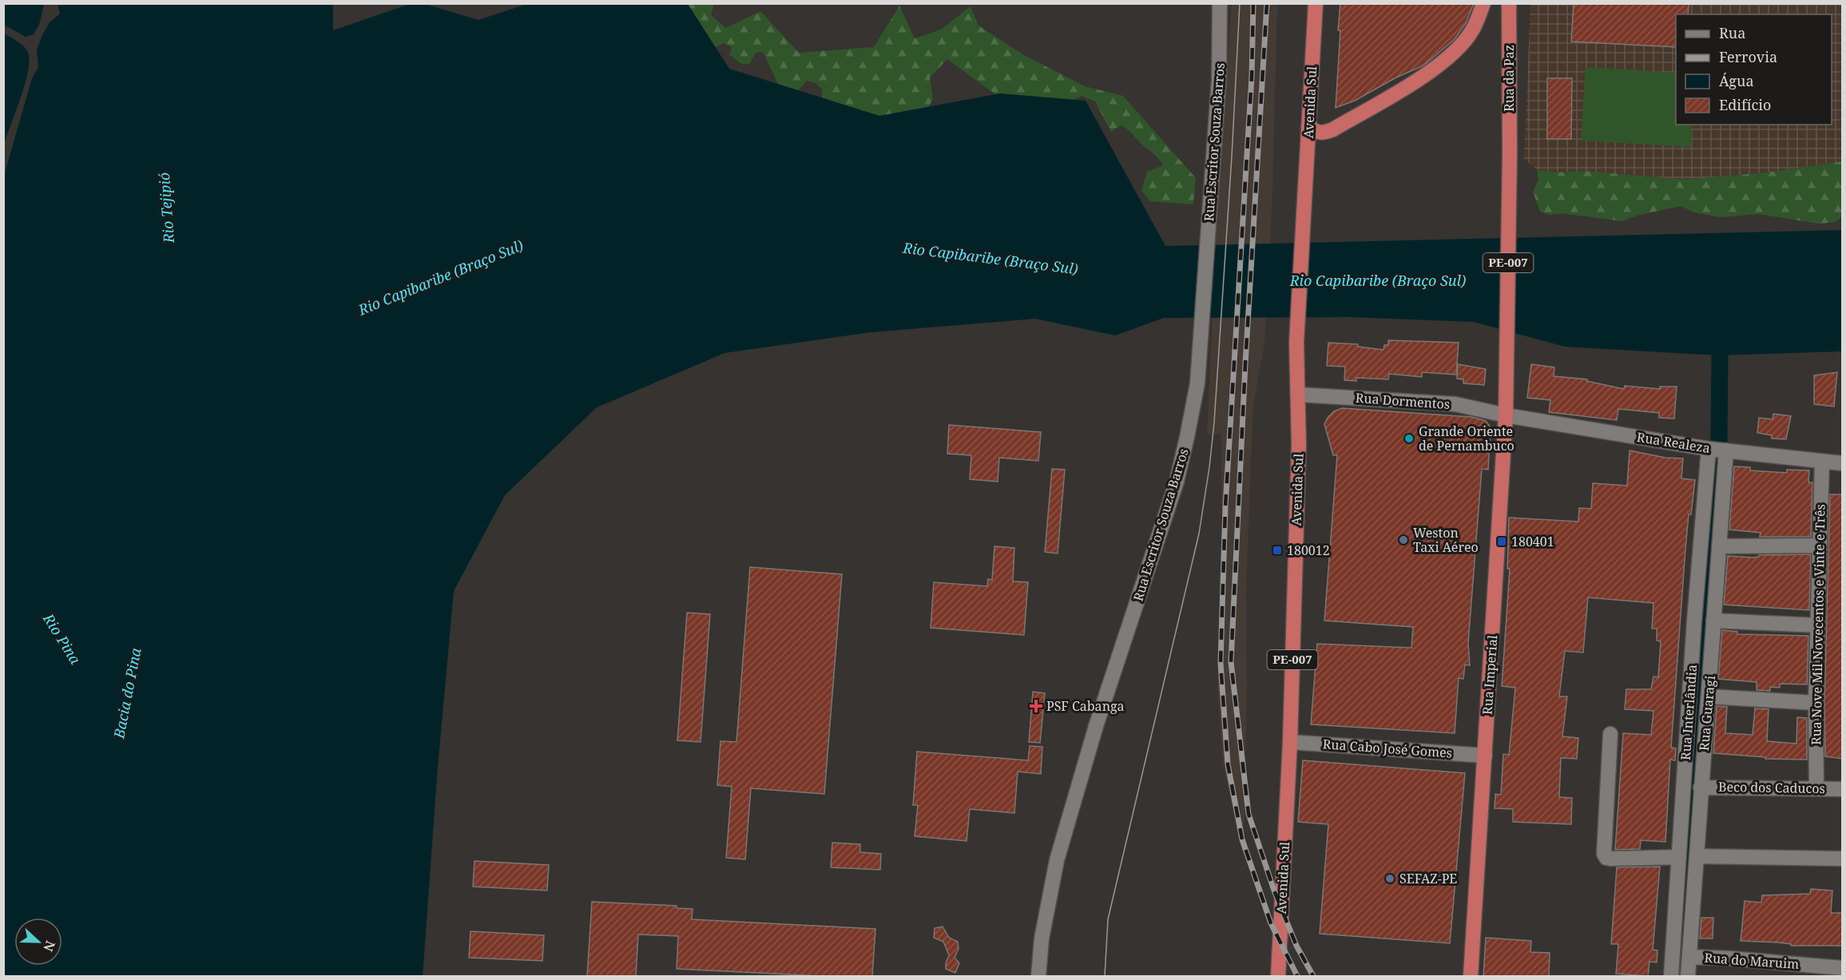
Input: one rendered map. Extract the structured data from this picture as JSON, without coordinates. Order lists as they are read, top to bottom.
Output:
{
  "streets": {
    "highway": [
      "Rua da Paz",
      "Avenida Sul",
      "PE-007",
      "Rua Imperial"
    ],
    "street": [
      "Rua Escritor Souza Barros",
      "Rua Dormentos",
      "Rua Realeza",
      "Rua Nove Mil Novecentos e Vinte e Três",
      "Rua Interlândia",
      "Rua Guaragi",
      "Rua Cabo José Gomes",
      "Beco dos Caducos",
      "Rua do Maruim"
    ]
  },
  "crossings": [
    ["Rua da Paz", "Rua Imperial"],
    ["Avenida Sul", "Rua Dormentos"],
    ["Avenida Sul", "Rua Cabo José Gomes"],
    ["Rua Dormentos", "Rua Realeza"],
    ["Rua Dormentos", "Rua Imperial"],
    ["Rua Realeza", "Rua Nove Mil Novecentos e Vinte e Três"],
    ["Rua Realeza", "Rua Imperial"],
    ["Rua Realeza", "Rua Interlândia"],
    ["Rua Realeza", "Rua Guaragi"],
    ["Rua Nove Mil Novecentos e Vinte e Três", "Beco dos Caducos"],
    ["Rua Imperial", "Rua Cabo José Gomes"],
    ["Rua Guaragi", "Beco dos Caducos"],
    ["Rua Guaragi", "Rua do Maruim"]
  ],
  "water": [
    "Rio Tejipió",
    "Rio Capibaribe (Braço Sul)",
    "Rio Pina",
    "Bacia do Pina"
  ],
  "places": {
    "other": ["Grande Oriente de Pernambuco", "Weston Taxi Aéreo", "SEFAZ-PE"],
    "transit": ["180401", "180012"],
    "health": ["PSF Cabanga"]
  },
  "legend": [
    "Rua",
    "Ferrovia",
    "Água",
    "Edifício"
  ],
  "north": "right"
}
